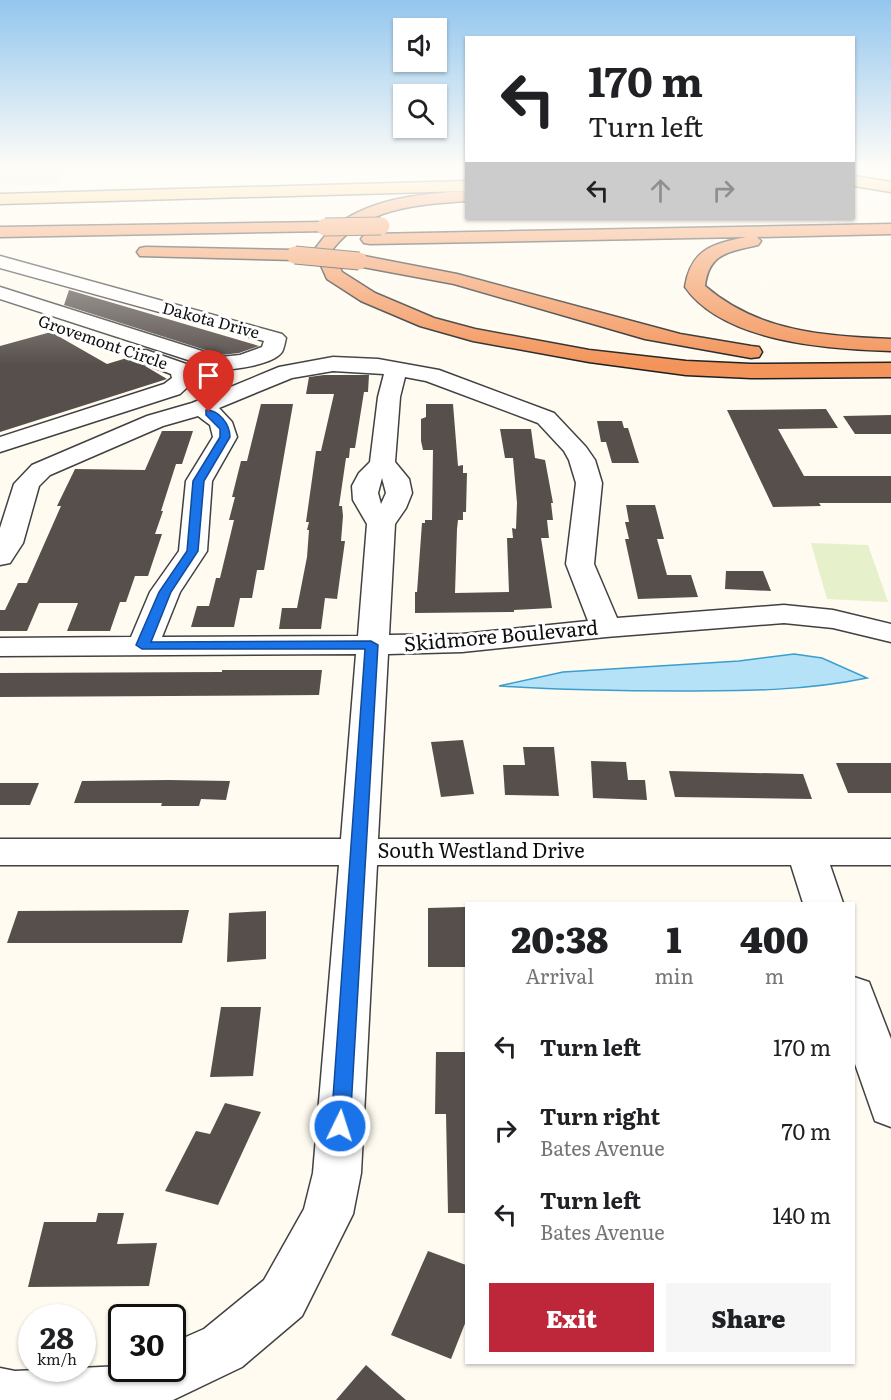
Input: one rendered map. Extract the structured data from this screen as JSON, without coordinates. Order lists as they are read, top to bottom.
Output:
{
  "streets": {
    "street": [
      "Dakota Drive",
      "Grovemont Circle",
      "Skidmore Boulevard",
      "South Westland Drive"
    ]
  },
  "page": {
    "turn": ["170 m", "Turn left"],
    "eta": [
      "20:38",
      "Arrival",
      "1",
      "min",
      "400",
      "m"
    ],
    "list": [
      {
        "name": "Turn left",
        "value": "170 m"
      },
      {
        "name": "Turn right",
        "note": "Bates Avenue",
        "value": "70 m"
      },
      {
        "name": "Turn left",
        "note": "Bates Avenue",
        "value": "140 m"
      }
    ],
    "buttons": ["Exit", "Share"],
    "speed": "28 km/h",
    "limit": "30"
  }
}
